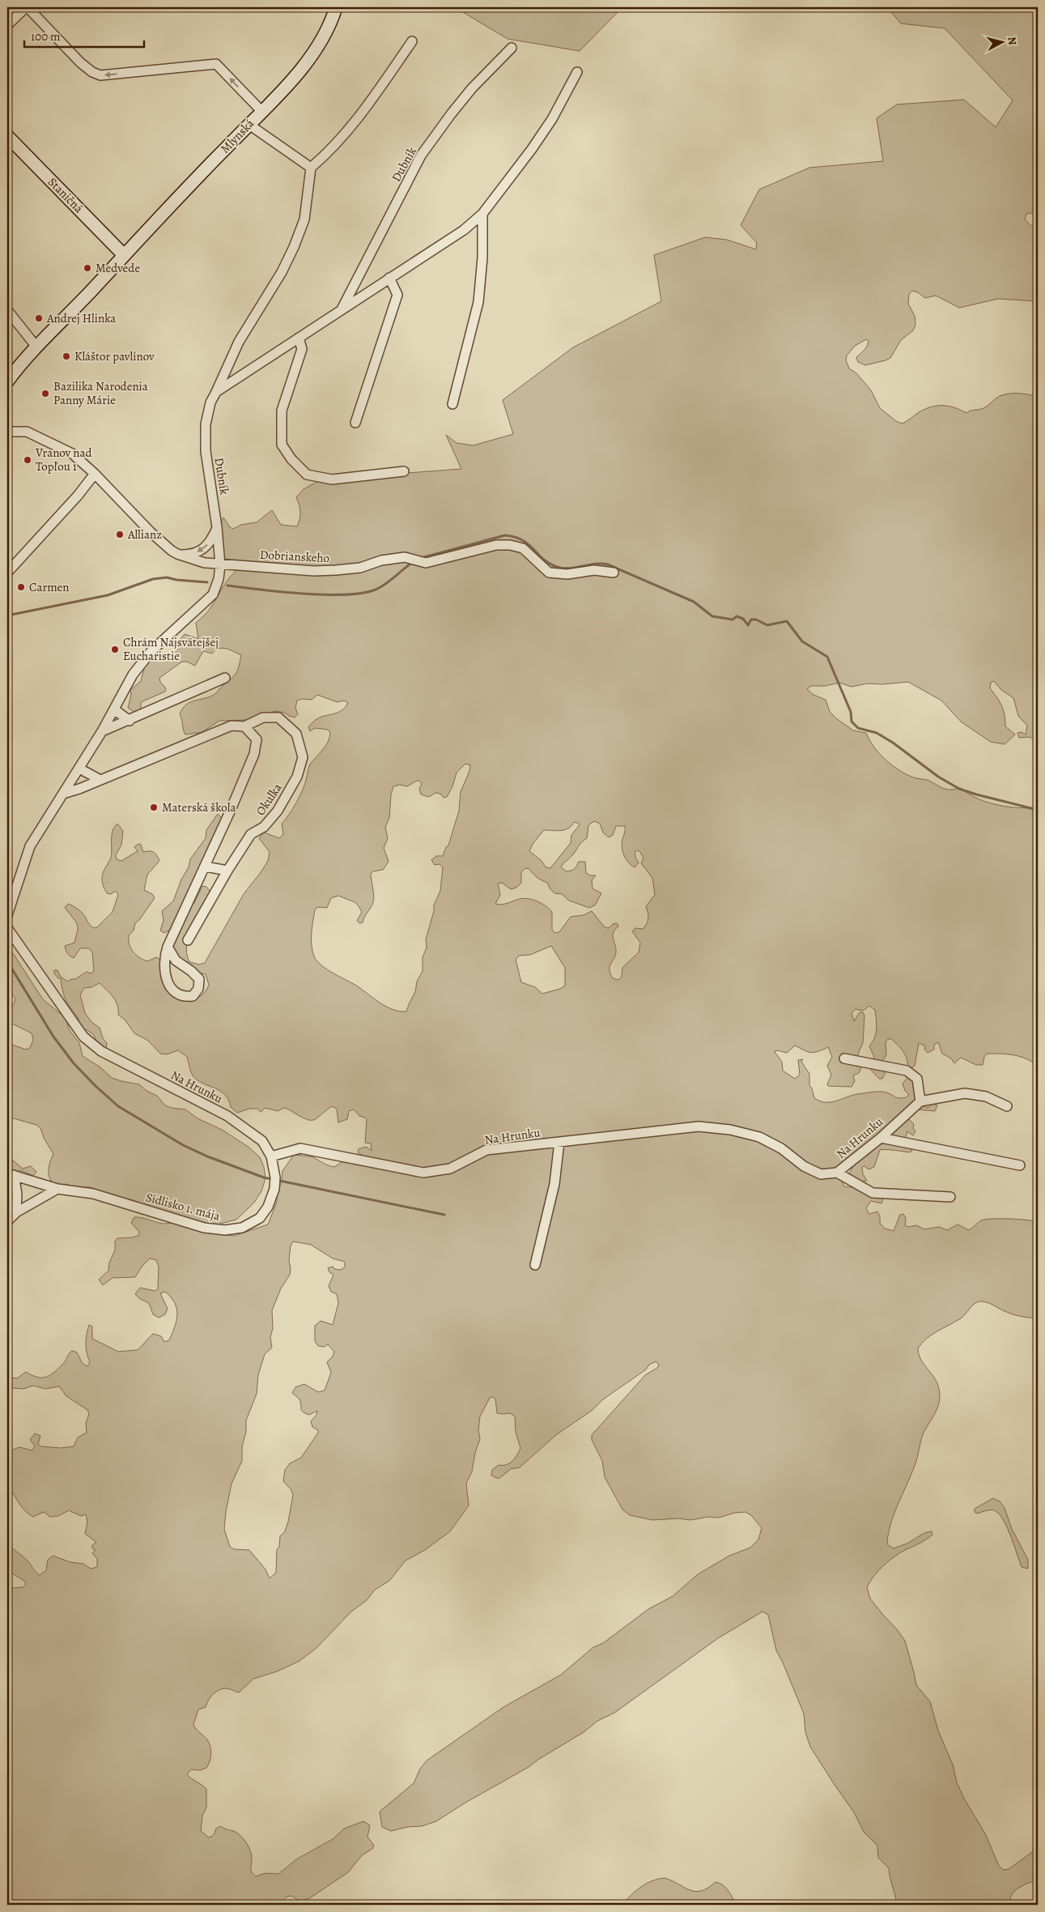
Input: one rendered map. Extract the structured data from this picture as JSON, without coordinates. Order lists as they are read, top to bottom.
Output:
{
  "streets": {
    "street": [
      "Mlynská",
      "Dubník",
      "Staničná",
      "Dobrianskeho",
      "Okulka",
      "Na Hrunku",
      "Sídlisko 1. mája"
    ]
  },
  "crossings": [
    ["Mlynská", "Staničná"],
    ["Dubník", "Dobrianskeho"],
    ["Na Hrunku", "Sídlisko 1. mája"]
  ],
  "places": [
    "Medvede",
    "Andrej Hlinka",
    "Kláštor pavlínov",
    "Bazilika Narodenia Panny Márie",
    "Vranov nad Topľou 1",
    "Allianz",
    "Carmen",
    "Chrám Najsvätejšej Eucharistie",
    "Materská škola"
  ],
  "scale_bar": "100 m",
  "north": "right"
}
